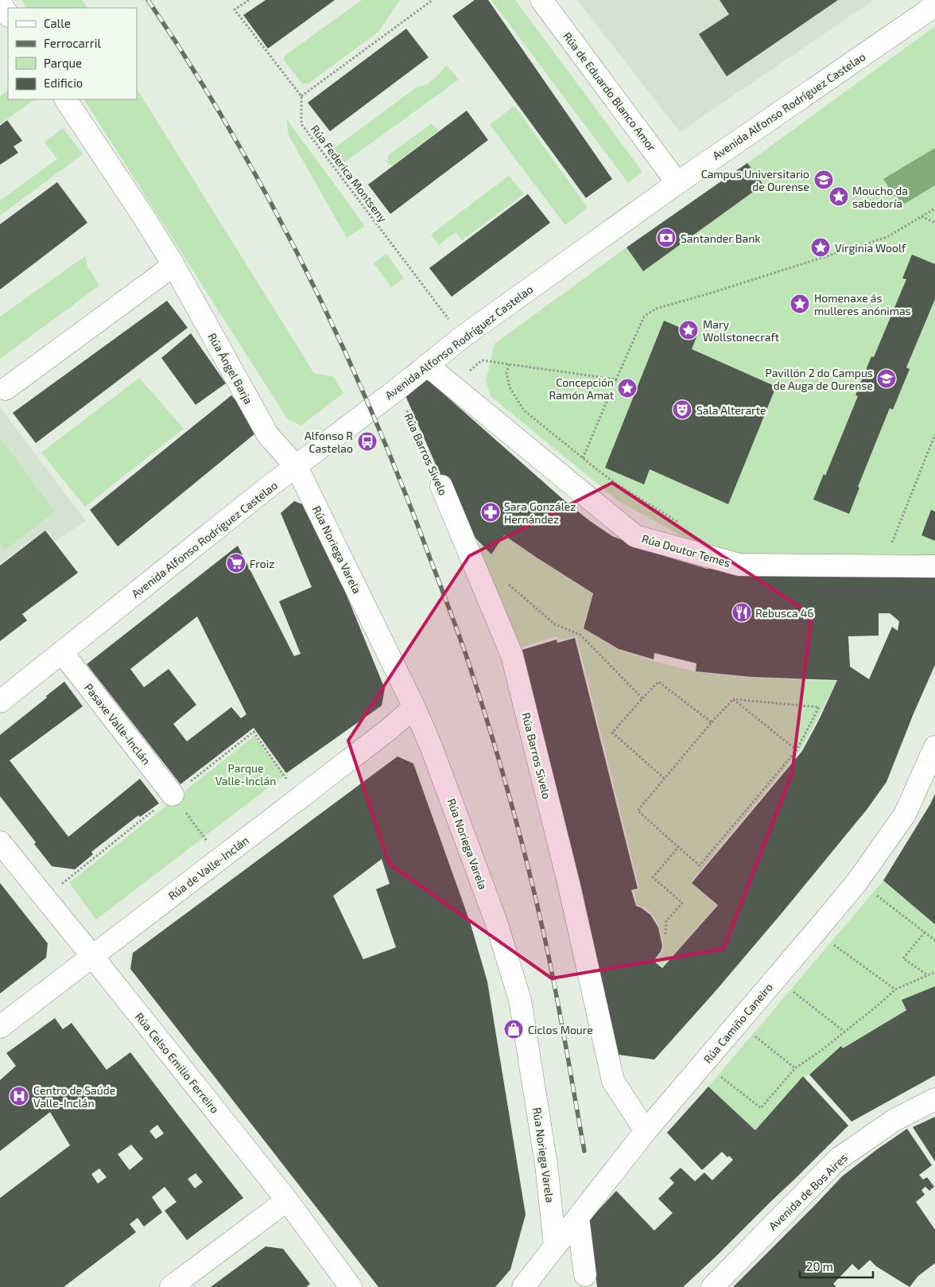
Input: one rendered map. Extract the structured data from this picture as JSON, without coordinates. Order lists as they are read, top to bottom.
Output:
{
  "streets": {
    "street": [
      "Rúa de Eduardo Blanco Amor",
      "Avenida Alfonso Rodríguez Castelao",
      "Rúa Ángel Barja",
      "Rúa Barros Sivelo",
      "Rúa Noriega Varela",
      "Rúa Doutor Temes",
      "Pasaxe Valle-Inclán",
      "Rúa de Valle-Inclán",
      "Rúa Camiño Caneiro",
      "Rúa Celso Emilio Ferreiro",
      "Avenida de Bos Aires"
    ],
    "path": ["Rúa Federica Montseny"]
  },
  "crossings": [
    ["Rúa de Eduardo Blanco Amor", "Avenida Alfonso Rodríguez Castelao"],
    ["Avenida Alfonso Rodríguez Castelao", "Rúa Federica Montseny"],
    ["Avenida Alfonso Rodríguez Castelao", "Rúa Ángel Barja"],
    ["Avenida Alfonso Rodríguez Castelao", "Rúa Barros Sivelo"],
    ["Avenida Alfonso Rodríguez Castelao", "Rúa Noriega Varela"],
    ["Avenida Alfonso Rodríguez Castelao", "Rúa Doutor Temes"],
    ["Avenida Alfonso Rodríguez Castelao", "Pasaxe Valle-Inclán"],
    ["Rúa Ángel Barja", "Rúa Noriega Varela"],
    ["Rúa Barros Sivelo", "Rúa Camiño Caneiro"],
    ["Rúa Noriega Varela", "Rúa de Valle-Inclán"],
    ["Rúa Noriega Varela", "Rúa Camiño Caneiro"],
    ["Rúa de Valle-Inclán", "Rúa Celso Emilio Ferreiro"]
  ],
  "parks": ["Parque Valle-Inclán"],
  "places": {
    "school or university": ["Campus Universitario de Ourense", "Pavillón 2 do Campus de Auga de Ourense"],
    "place": [
      "Moucho da sabedoría",
      "Virginia Woolf",
      "Homenaxe ás mulleres anónimas",
      "Mary Wollstonecraft",
      "Concepción Ramón Amat"
    ],
    "bank": ["Santander Bank"],
    "theatre": ["Sala Alterarte"],
    "bus stop": ["Alfonso R Castelao"],
    "pharmacy": ["Sara González Hernández"],
    "supermarket": ["Froiz"],
    "restaurant": ["Rebusca 46"],
    "shop": ["Ciclos Moure"],
    "hospital": ["Centro de Saúde Valle-Inclán"]
  },
  "legend": [
    "Calle",
    "Ferrocarril",
    "Parque",
    "Edificio"
  ],
  "scale_bar": "20 m"
}
